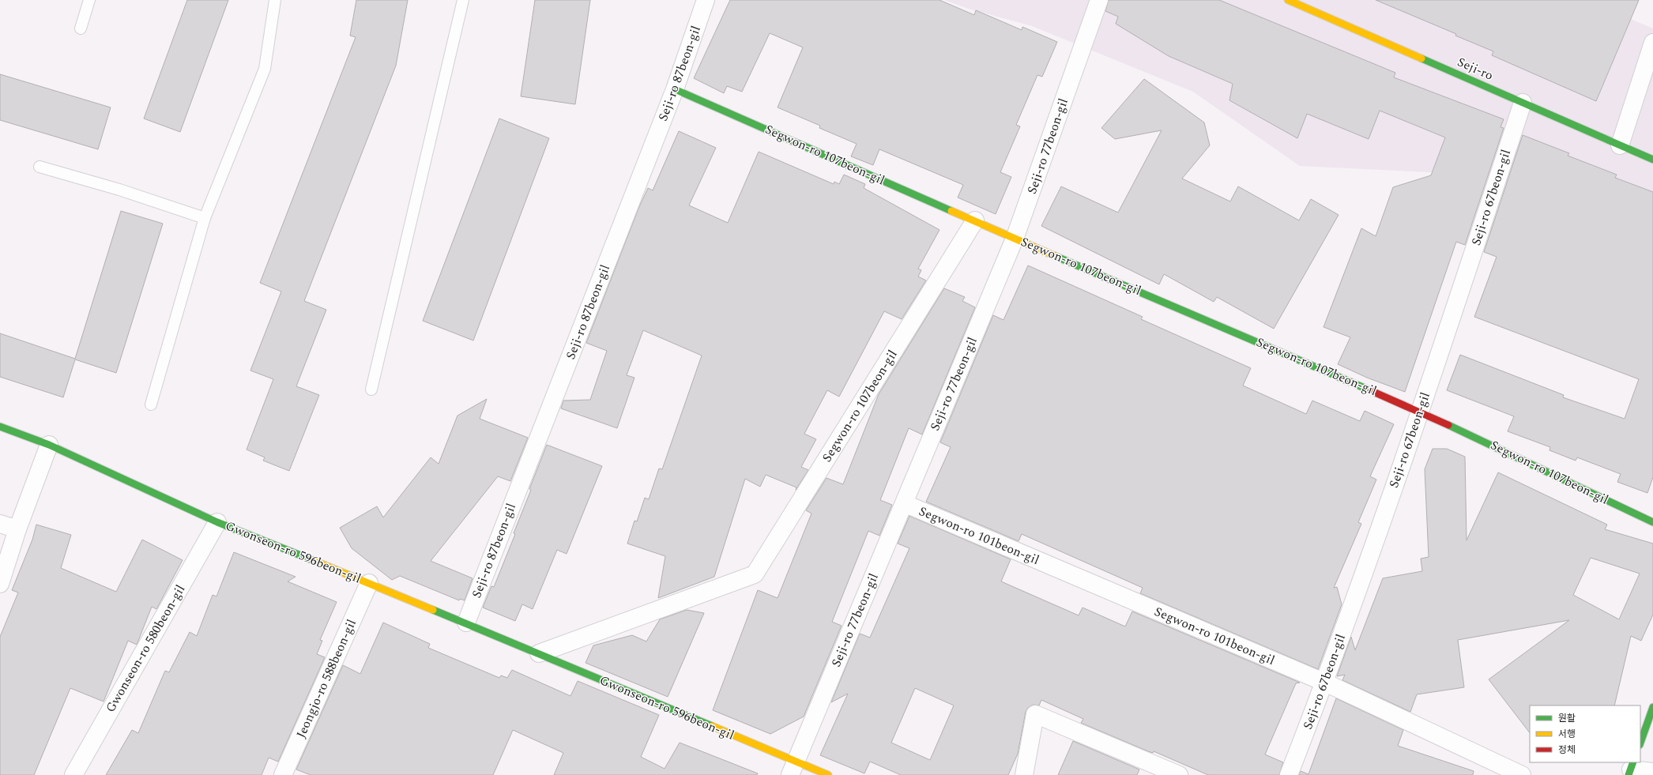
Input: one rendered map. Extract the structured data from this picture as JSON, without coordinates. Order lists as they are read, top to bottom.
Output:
{
  "streets": {
    "street": [
      "Seji-ro",
      "Seji-ro 87beon-gil",
      "Seji-ro 77beon-gil",
      "Segwon-ro 107beon-gil",
      "Seji-ro 67beon-gil",
      "Segwon-ro 101beon-gil",
      "Gwonseon-ro 596beon-gil",
      "Gwonseon-ro 580beon-gil",
      "Jeongjo-ro 588beon-gil"
    ]
  },
  "crossings": [
    ["Seji-ro", "Seji-ro 67beon-gil"],
    ["Seji-ro 87beon-gil", "Segwon-ro 107beon-gil"],
    ["Seji-ro 87beon-gil", "Gwonseon-ro 596beon-gil"],
    ["Seji-ro 77beon-gil", "Segwon-ro 107beon-gil"],
    ["Seji-ro 77beon-gil", "Segwon-ro 101beon-gil"],
    ["Seji-ro 77beon-gil", "Gwonseon-ro 596beon-gil"],
    ["Segwon-ro 107beon-gil", "Seji-ro 67beon-gil"],
    ["Segwon-ro 107beon-gil", "Gwonseon-ro 596beon-gil"],
    ["Seji-ro 67beon-gil", "Segwon-ro 101beon-gil"],
    ["Gwonseon-ro 596beon-gil", "Gwonseon-ro 580beon-gil"],
    ["Gwonseon-ro 596beon-gil", "Jeongjo-ro 588beon-gil"]
  ],
  "legend": ["원활", "서행", "정체"]
}
